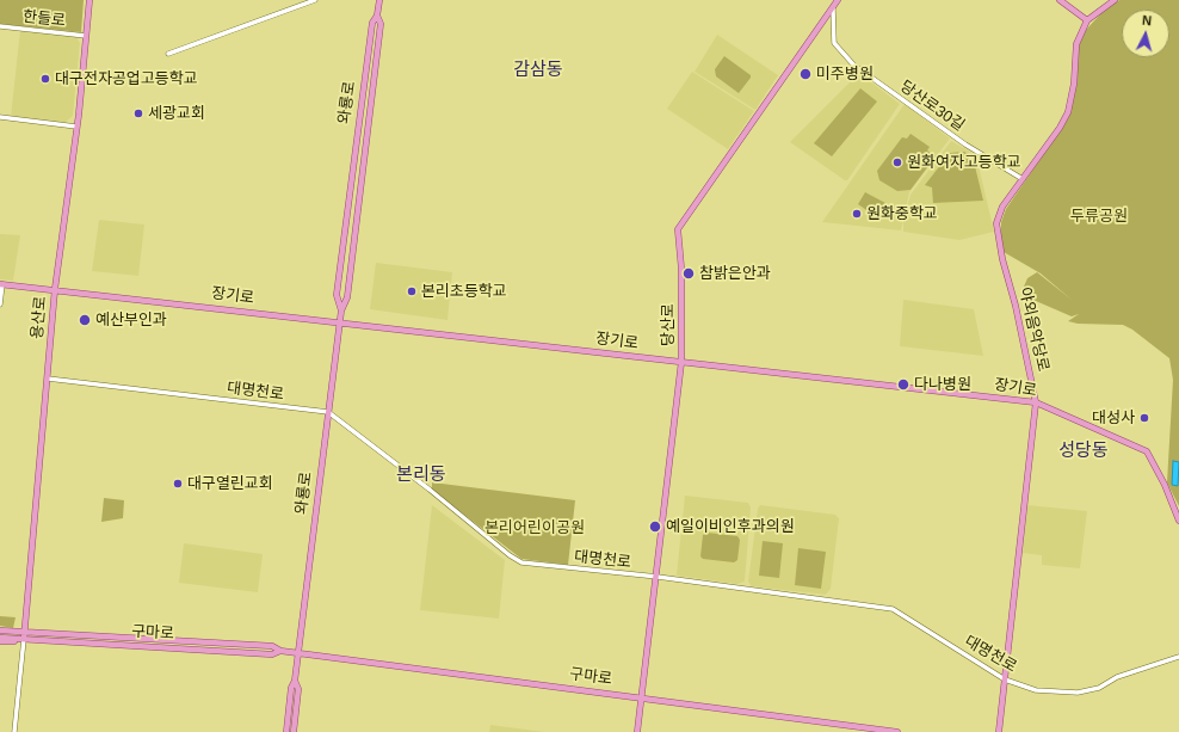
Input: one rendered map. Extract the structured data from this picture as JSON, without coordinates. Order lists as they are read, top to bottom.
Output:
{
  "streets": {
    "main road": [
      "와룡로",
      "장기로",
      "용산로",
      "당산로",
      "야외음악당로",
      "구마로"
    ],
    "street": ["한들로", "당산로30길", "대명천로"]
  },
  "crossings": [
    ["한들로", "용산로"],
    ["와룡로", "장기로"],
    ["와룡로", "대명천로"],
    ["와룡로", "구마로"],
    ["당산로30길", "당산로"],
    ["당산로30길", "야외음악당로"],
    ["장기로", "용산로"],
    ["장기로", "당산로"],
    ["장기로", "야외음악당로"],
    ["용산로", "대명천로"],
    ["용산로", "구마로"],
    ["당산로", "대명천로"],
    ["당산로", "구마로"],
    ["야외음악당로", "대명천로"]
  ],
  "districts": ["감삼동", "성당동", "본리동"],
  "parks": ["두류공원", "본리어린이공원"],
  "places": [
    "미주병원",
    "대구전자공업고등학교",
    "세광교회",
    "원화여자고등학교",
    "원화중학교",
    "참밝은안과",
    "본리초등학교",
    "예산부인과",
    "다나병원",
    "대성사",
    "대구열린교회",
    "예일이비인후과의원"
  ],
  "north": "top"
}
